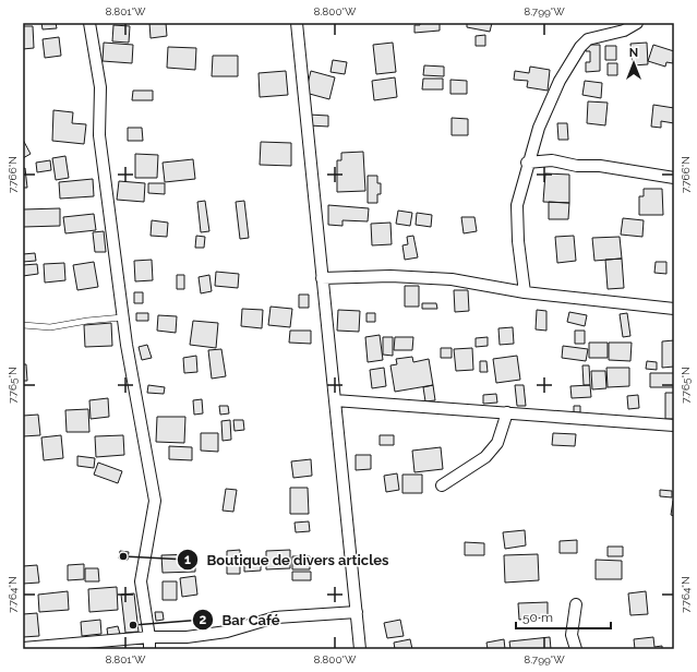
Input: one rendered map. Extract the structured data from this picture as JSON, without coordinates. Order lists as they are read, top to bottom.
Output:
{
  "places": ["Boutique de divers articles", "Bar Café"],
  "scale_bar": "50 m",
  "north": "top",
  "coordinates": [
    "8.801°W",
    "8.800°W",
    "8.799°W",
    "7.766°N",
    "7.765°N",
    "7.764°N"
  ]
}
